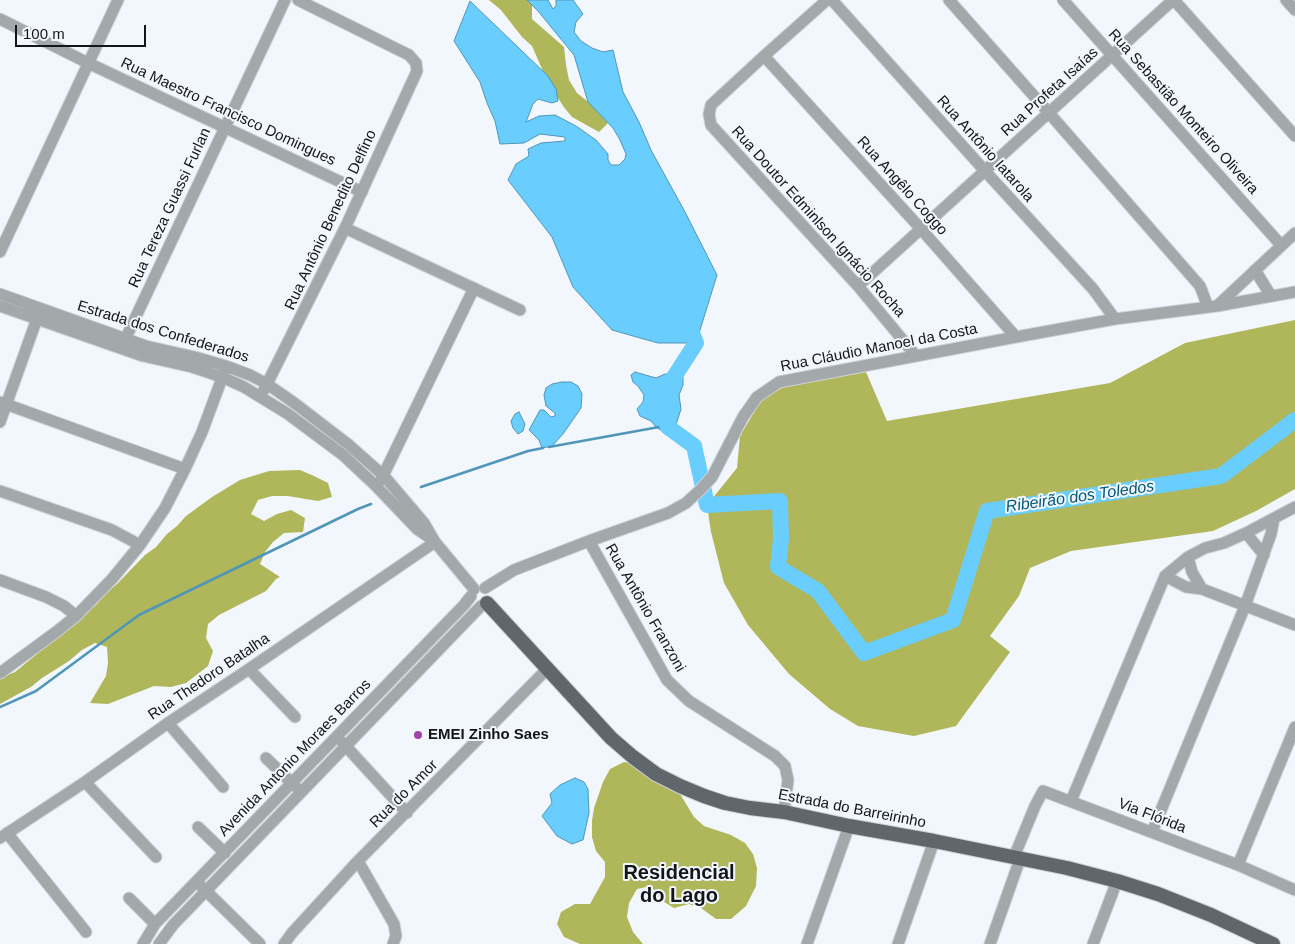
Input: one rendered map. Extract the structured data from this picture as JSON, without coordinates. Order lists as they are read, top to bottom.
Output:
{
  "streets": {
    "main road": ["Estrada do Barreirinho"],
    "street": [
      "Rua Profeta Isaías",
      "Rua Maestro Francisco Domingues",
      "Rua Sebastião Monteiro Oliveira",
      "Rua Antônio Iatarola",
      "Rua Angêlo Coggo",
      "Rua Tereza Guassi Furlan",
      "Rua Antônio Benedito Delfino",
      "Rua Doutor Edminlson Ignácio Rocha",
      "Estrada dos Confederados",
      "Rua Cláudio Manoel da Costa",
      "Rua Antônio Franzoni",
      "Rua Thedoro Batalha",
      "Avenida Antonio Moraes Barros",
      "Rua do Amor",
      "Via Flórida"
    ]
  },
  "crossings": [
    ["Rua Profeta Isaías", "Rua Sebastião Monteiro Oliveira"],
    ["Rua Profeta Isaías", "Rua Antônio Iatarola"],
    ["Rua Profeta Isaías", "Rua Angêlo Coggo"],
    ["Rua Profeta Isaías", "Rua Doutor Edminlson Ignácio Rocha"],
    ["Rua Maestro Francisco Domingues", "Rua Tereza Guassi Furlan"],
    ["Rua Maestro Francisco Domingues", "Rua Antônio Benedito Delfino"],
    ["Rua Antônio Iatarola", "Rua Cláudio Manoel da Costa"],
    ["Rua Angêlo Coggo", "Rua Doutor Edminlson Ignácio Rocha"],
    ["Rua Angêlo Coggo", "Rua Cláudio Manoel da Costa"],
    ["Rua Tereza Guassi Furlan", "Estrada dos Confederados"],
    ["Rua Antônio Benedito Delfino", "Estrada dos Confederados"],
    ["Rua Doutor Edminlson Ignácio Rocha", "Rua Cláudio Manoel da Costa"],
    ["Estrada dos Confederados", "Rua Cláudio Manoel da Costa"],
    ["Estrada dos Confederados", "Rua Thedoro Batalha"],
    ["Estrada dos Confederados", "Avenida Antonio Moraes Barros"],
    ["Estrada dos Confederados", "Estrada do Barreirinho"],
    ["Rua Cláudio Manoel da Costa", "Rua Antônio Franzoni"],
    ["Rua Cláudio Manoel da Costa", "Avenida Antonio Moraes Barros"],
    ["Rua Antônio Franzoni", "Estrada do Barreirinho"],
    ["Avenida Antonio Moraes Barros", "Estrada do Barreirinho"],
    ["Rua do Amor", "Estrada do Barreirinho"],
    ["Estrada do Barreirinho", "Via Flórida"]
  ],
  "districts": ["Residencial do Lago"],
  "water": ["Ribeirão dos Toledos"],
  "places": ["EMEI Zinho Saes"],
  "scale_bar": "100 m"
}
